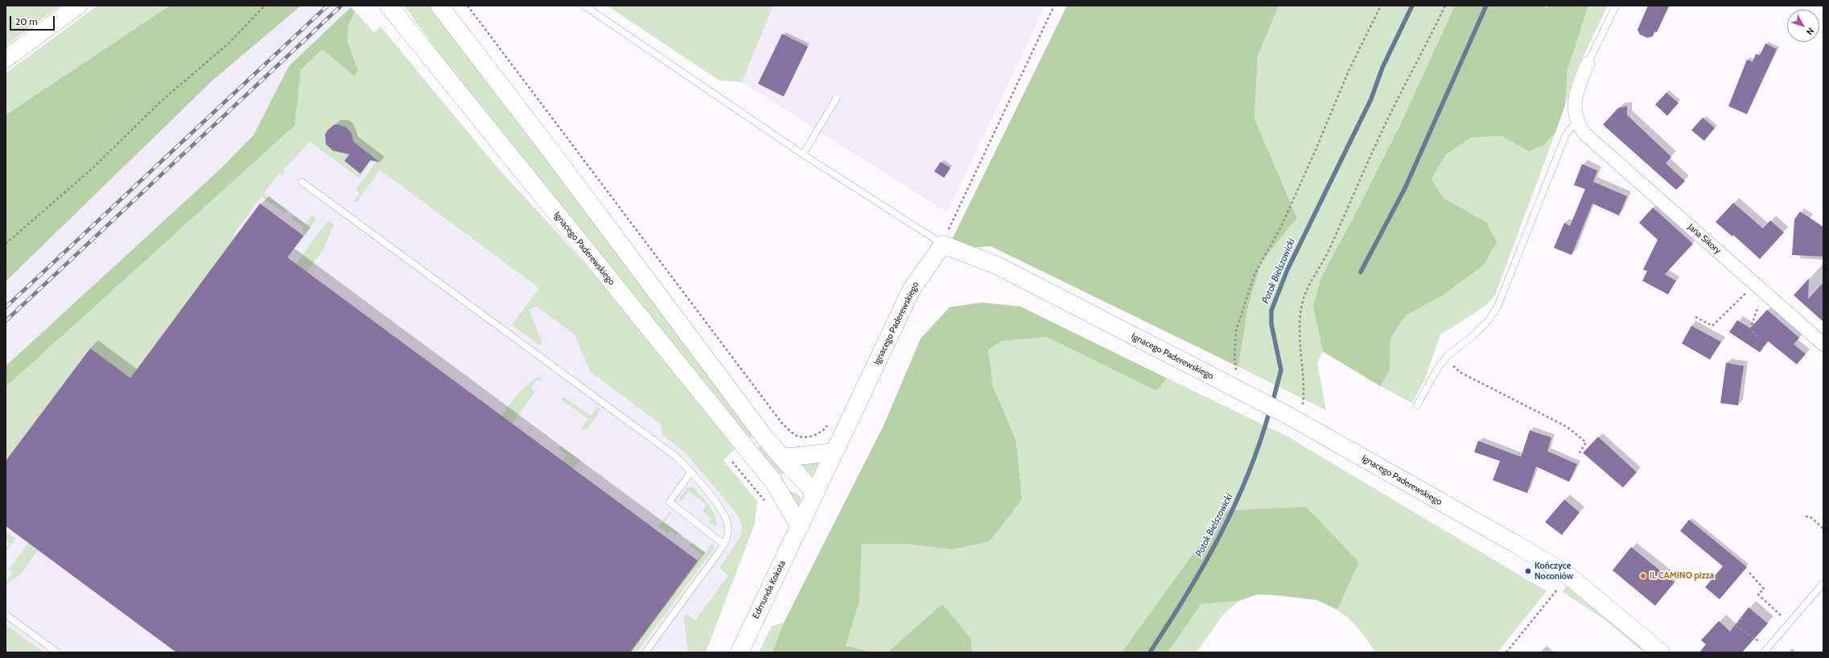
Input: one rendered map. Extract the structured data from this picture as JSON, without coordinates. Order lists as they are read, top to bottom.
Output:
{
  "streets": {
    "main road": ["Ignacego Paderewskiego", "Edmunda Kokota"],
    "street": ["Jana Sikory"]
  },
  "crossings": [
    ["Ignacego Paderewskiego", "Edmunda Kokota"]
  ],
  "water": ["Potok Bielszowicki"],
  "places": ["Kończyce Noconiów", "IL CAMINO pizza"],
  "scale_bar": "20 m",
  "north": "bottom right"
}
